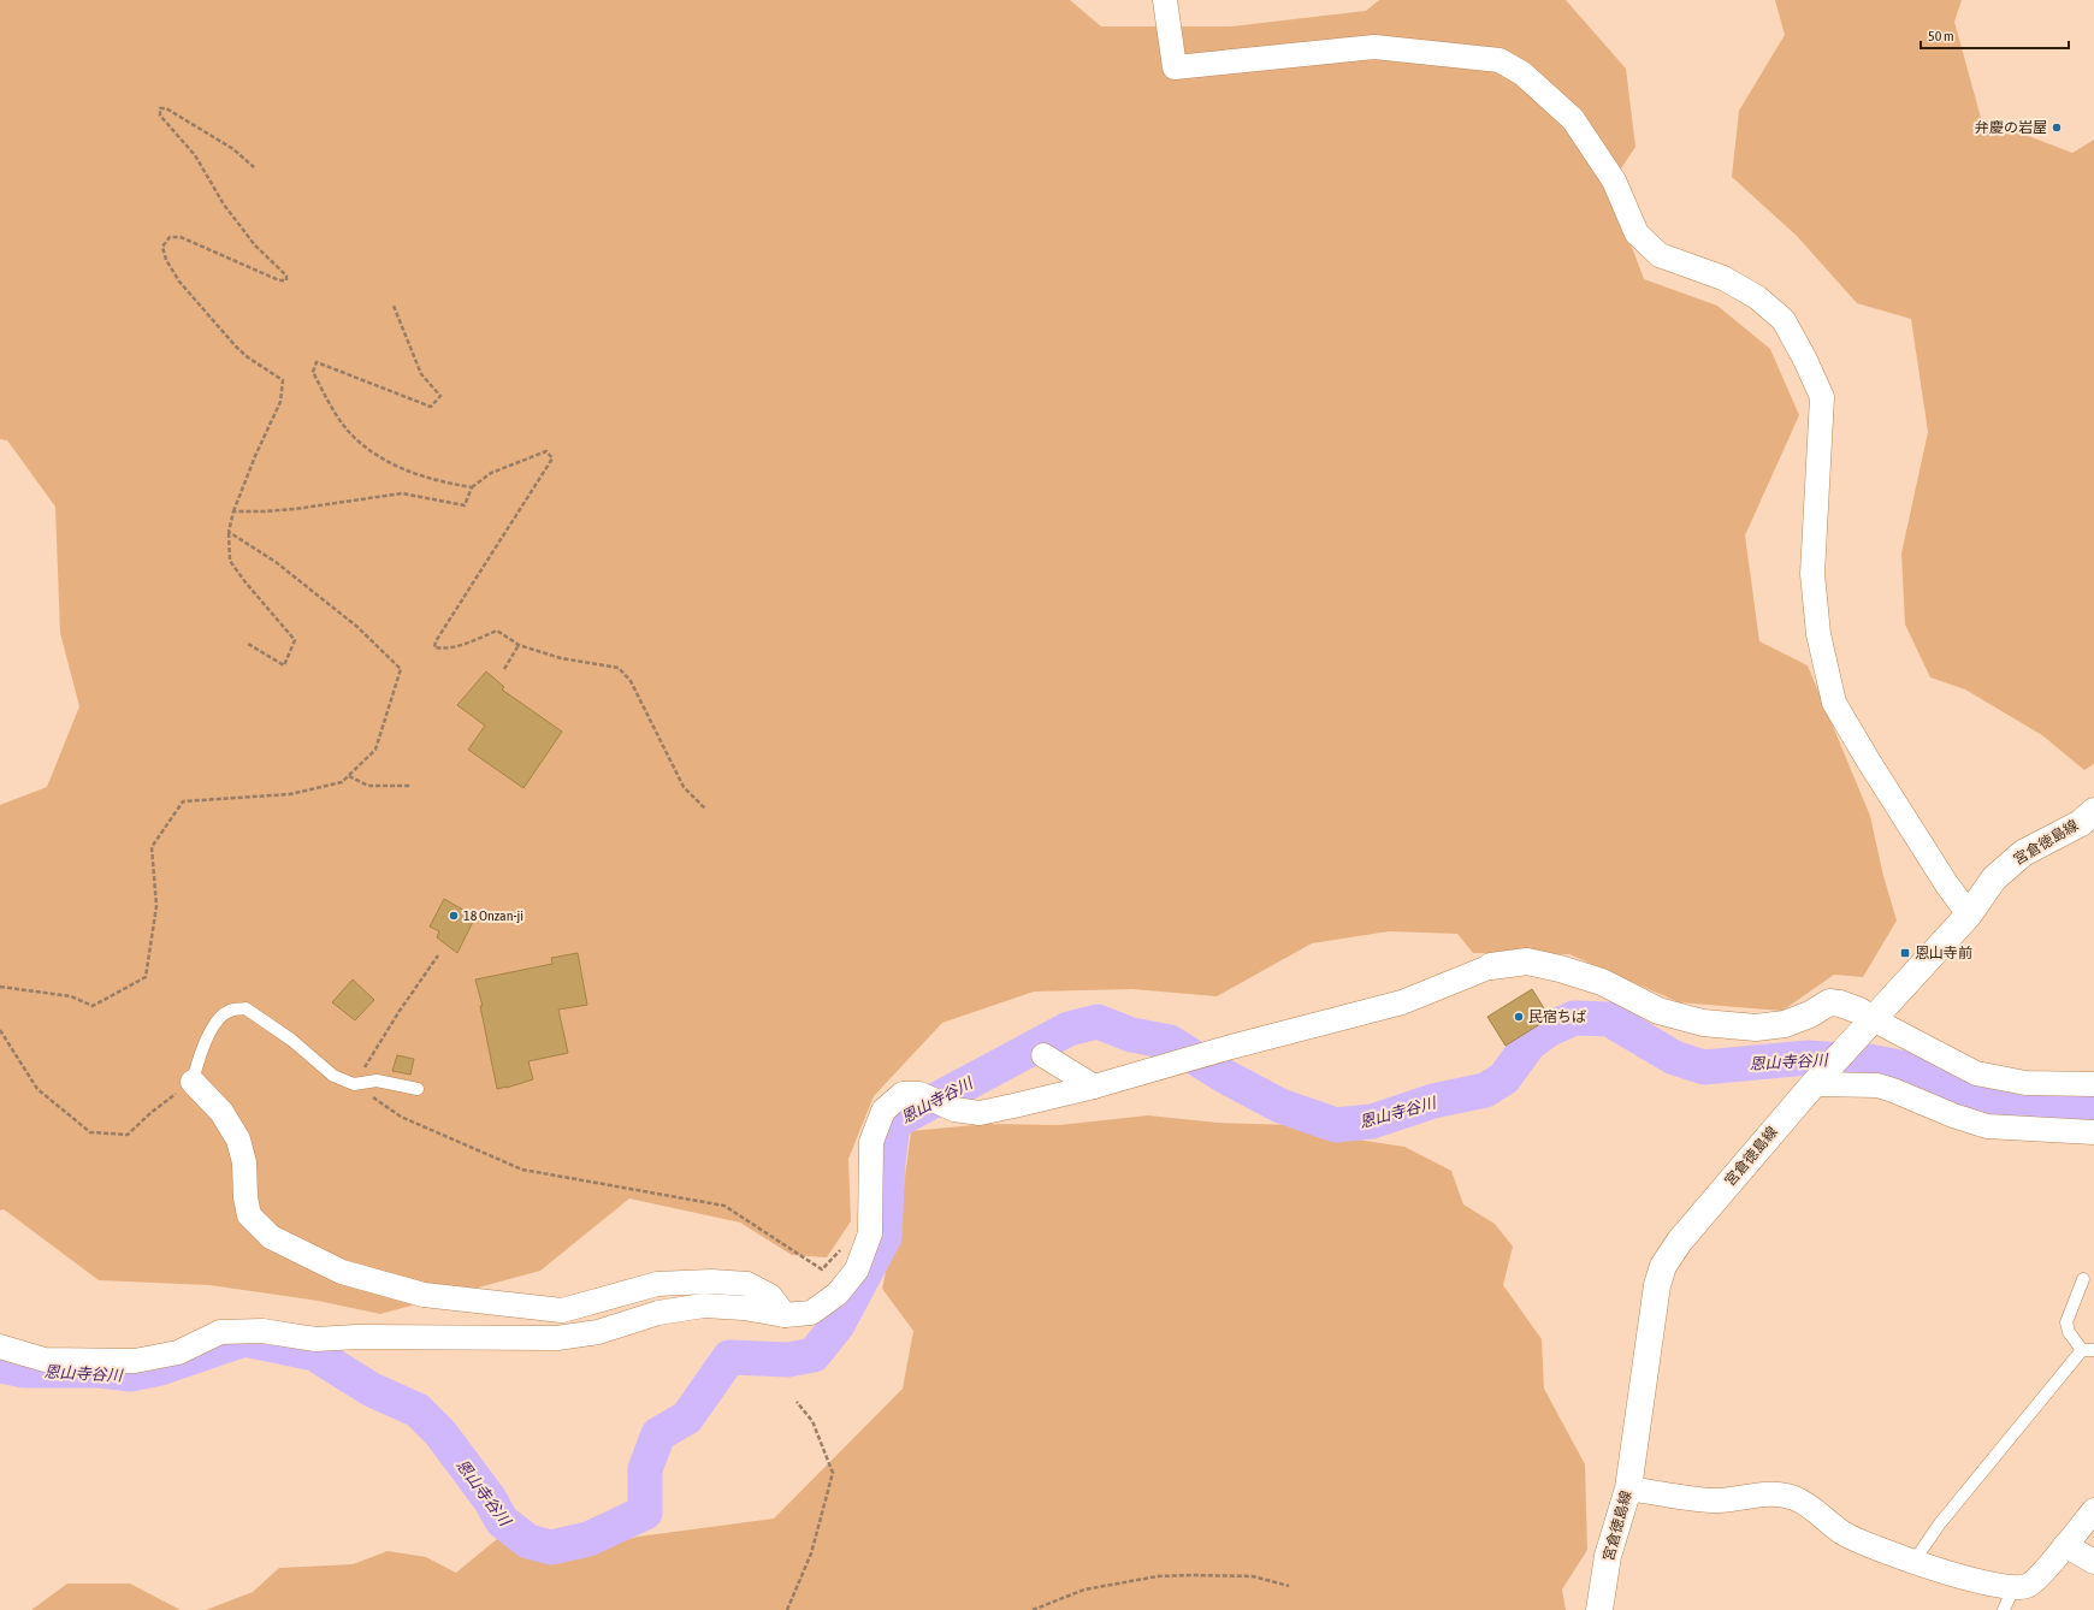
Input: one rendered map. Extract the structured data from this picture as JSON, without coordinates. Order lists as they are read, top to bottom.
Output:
{
  "streets": {
    "main road": ["宮倉徳島線"]
  },
  "water": ["恩山寺谷川"],
  "places": {
    "other": ["弁慶の岩屋", "18 Onzan-ji", "民宿ちば"],
    "transit": ["恩山寺前"]
  },
  "scale_bar": "50 m"
}
